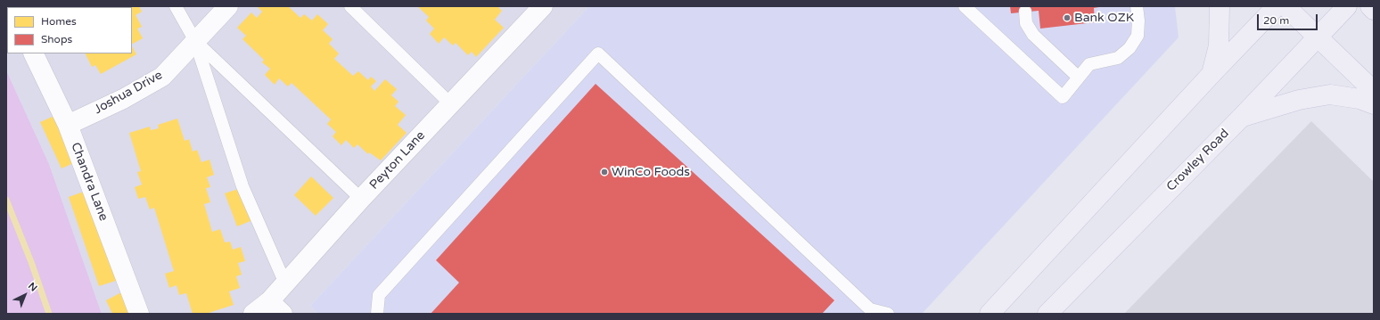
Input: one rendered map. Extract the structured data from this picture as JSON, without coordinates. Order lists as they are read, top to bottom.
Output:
{
  "streets": {
    "main road": ["Crowley Road"],
    "street": ["Joshua Drive", "Peyton Lane", "Chandra Lane"]
  },
  "crossings": [
    ["Joshua Drive", "Chandra Lane"]
  ],
  "places": ["Bank OZK", "WinCo Foods"],
  "legend": ["Homes", "Shops"],
  "scale_bar": "20 m",
  "north": "top right"
}
